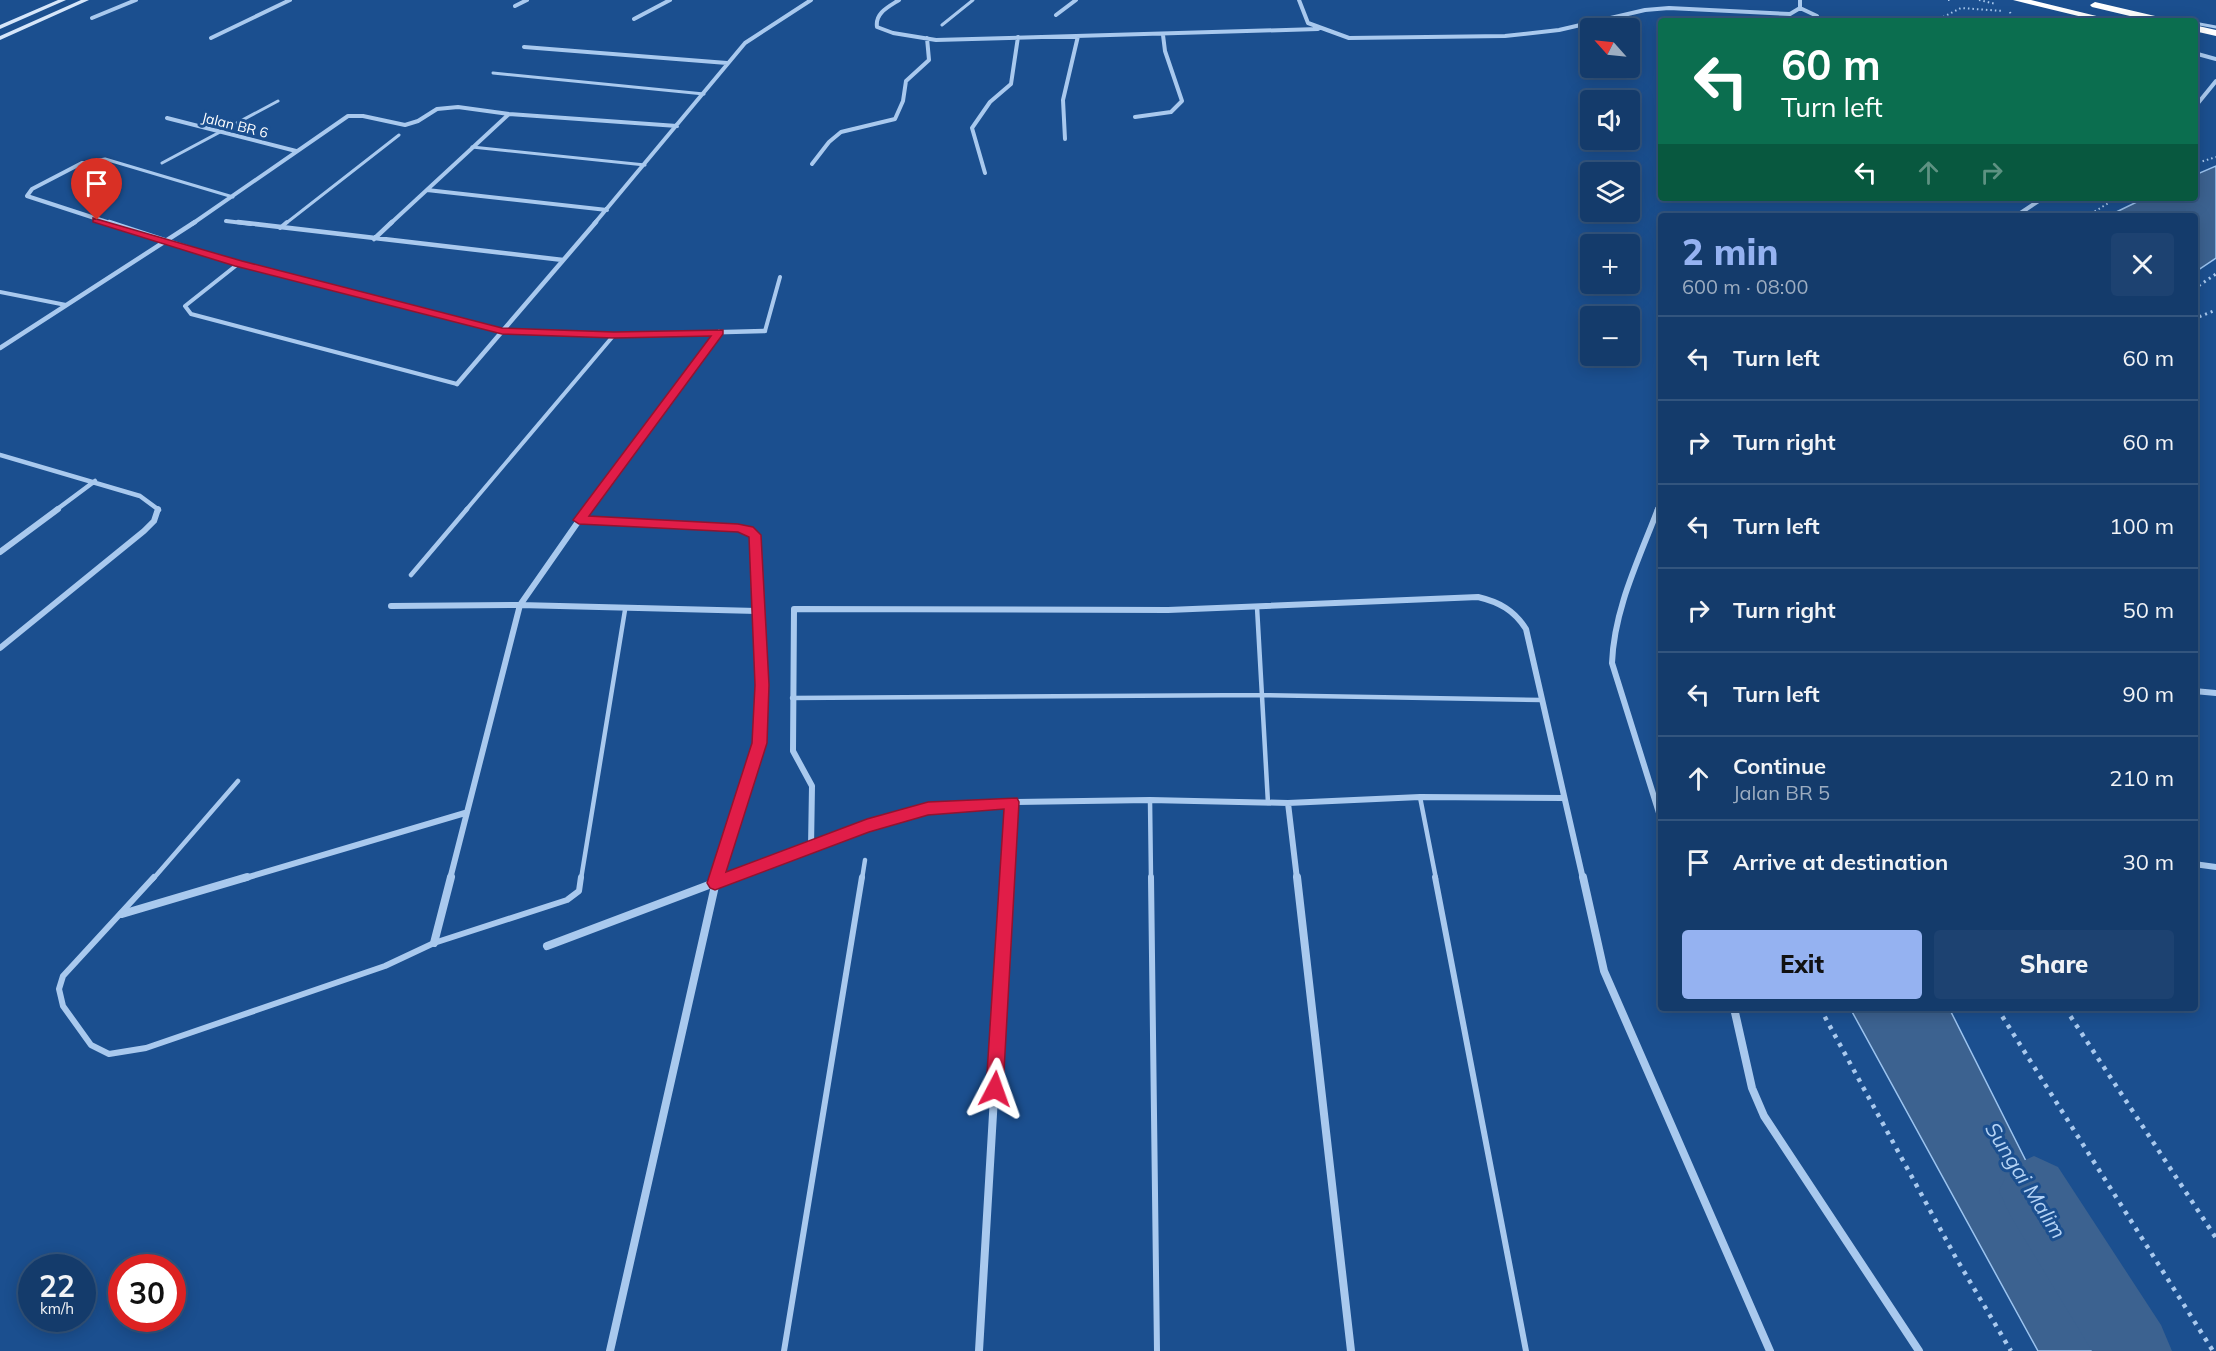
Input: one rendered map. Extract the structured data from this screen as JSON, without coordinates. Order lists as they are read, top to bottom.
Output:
{
  "streets": {
    "street": ["Jalan BR 6"]
  },
  "water": ["Sungai Malim"],
  "north": "top left",
  "page": {
    "map_buttons": ["+", "−"],
    "turn": ["60 m", "Turn left"],
    "heading": ["2 min", "600 m · 08:00"],
    "list": [
      {
        "name": "Turn left",
        "value": "60 m"
      },
      {
        "name": "Turn right",
        "value": "60 m"
      },
      {
        "name": "Turn left",
        "value": "100 m"
      },
      {
        "name": "Turn right",
        "value": "50 m"
      },
      {
        "name": "Turn left",
        "value": "90 m"
      },
      {
        "name": "Continue",
        "note": "Jalan BR 5",
        "value": "210 m"
      },
      {
        "name": "Arrive at destination",
        "value": "30 m"
      }
    ],
    "buttons": ["Exit", "Share"],
    "speed": "22 km/h",
    "limit": "30"
  }
}
